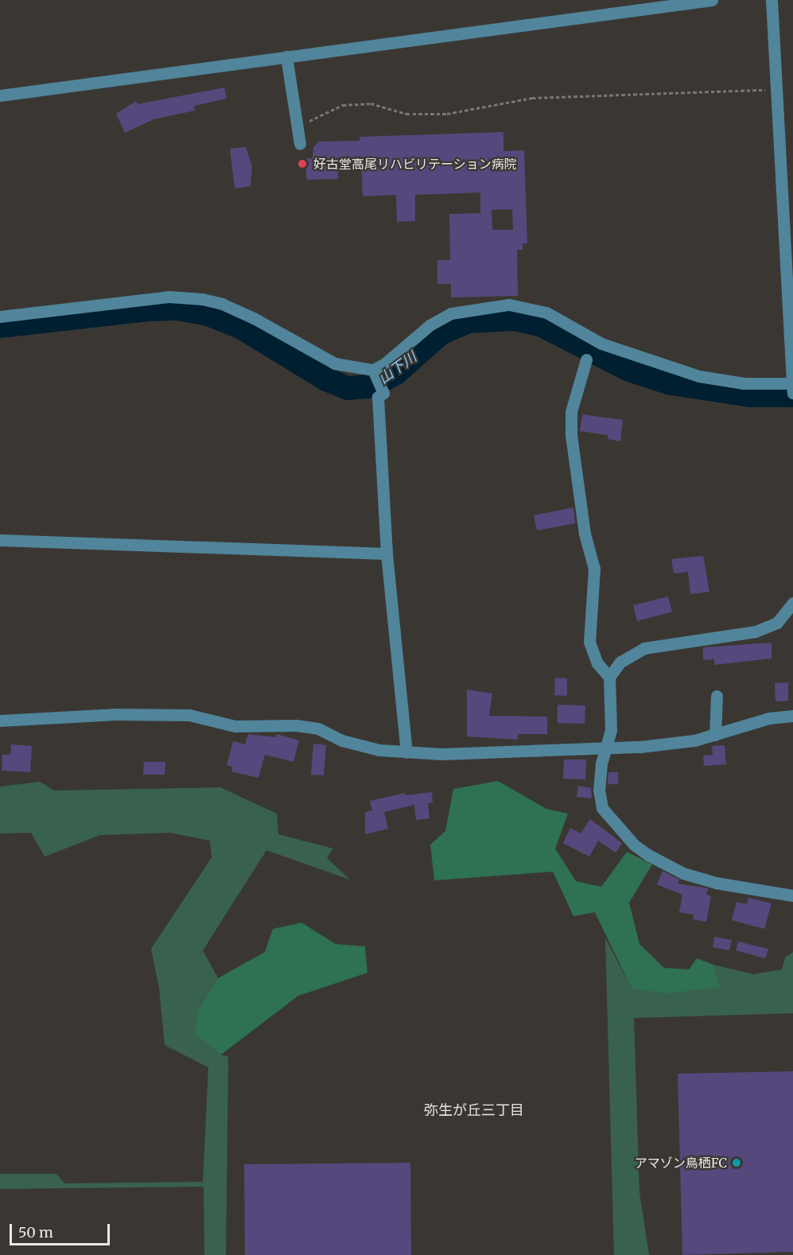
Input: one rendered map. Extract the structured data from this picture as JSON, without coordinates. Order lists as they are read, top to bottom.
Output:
{
  "districts": ["弥生が丘三丁目"],
  "water": ["山下川"],
  "places": ["好古堂高尾リハビリテーション病院", "アマゾン鳥栖FC"],
  "scale_bar": "50 m"
}
